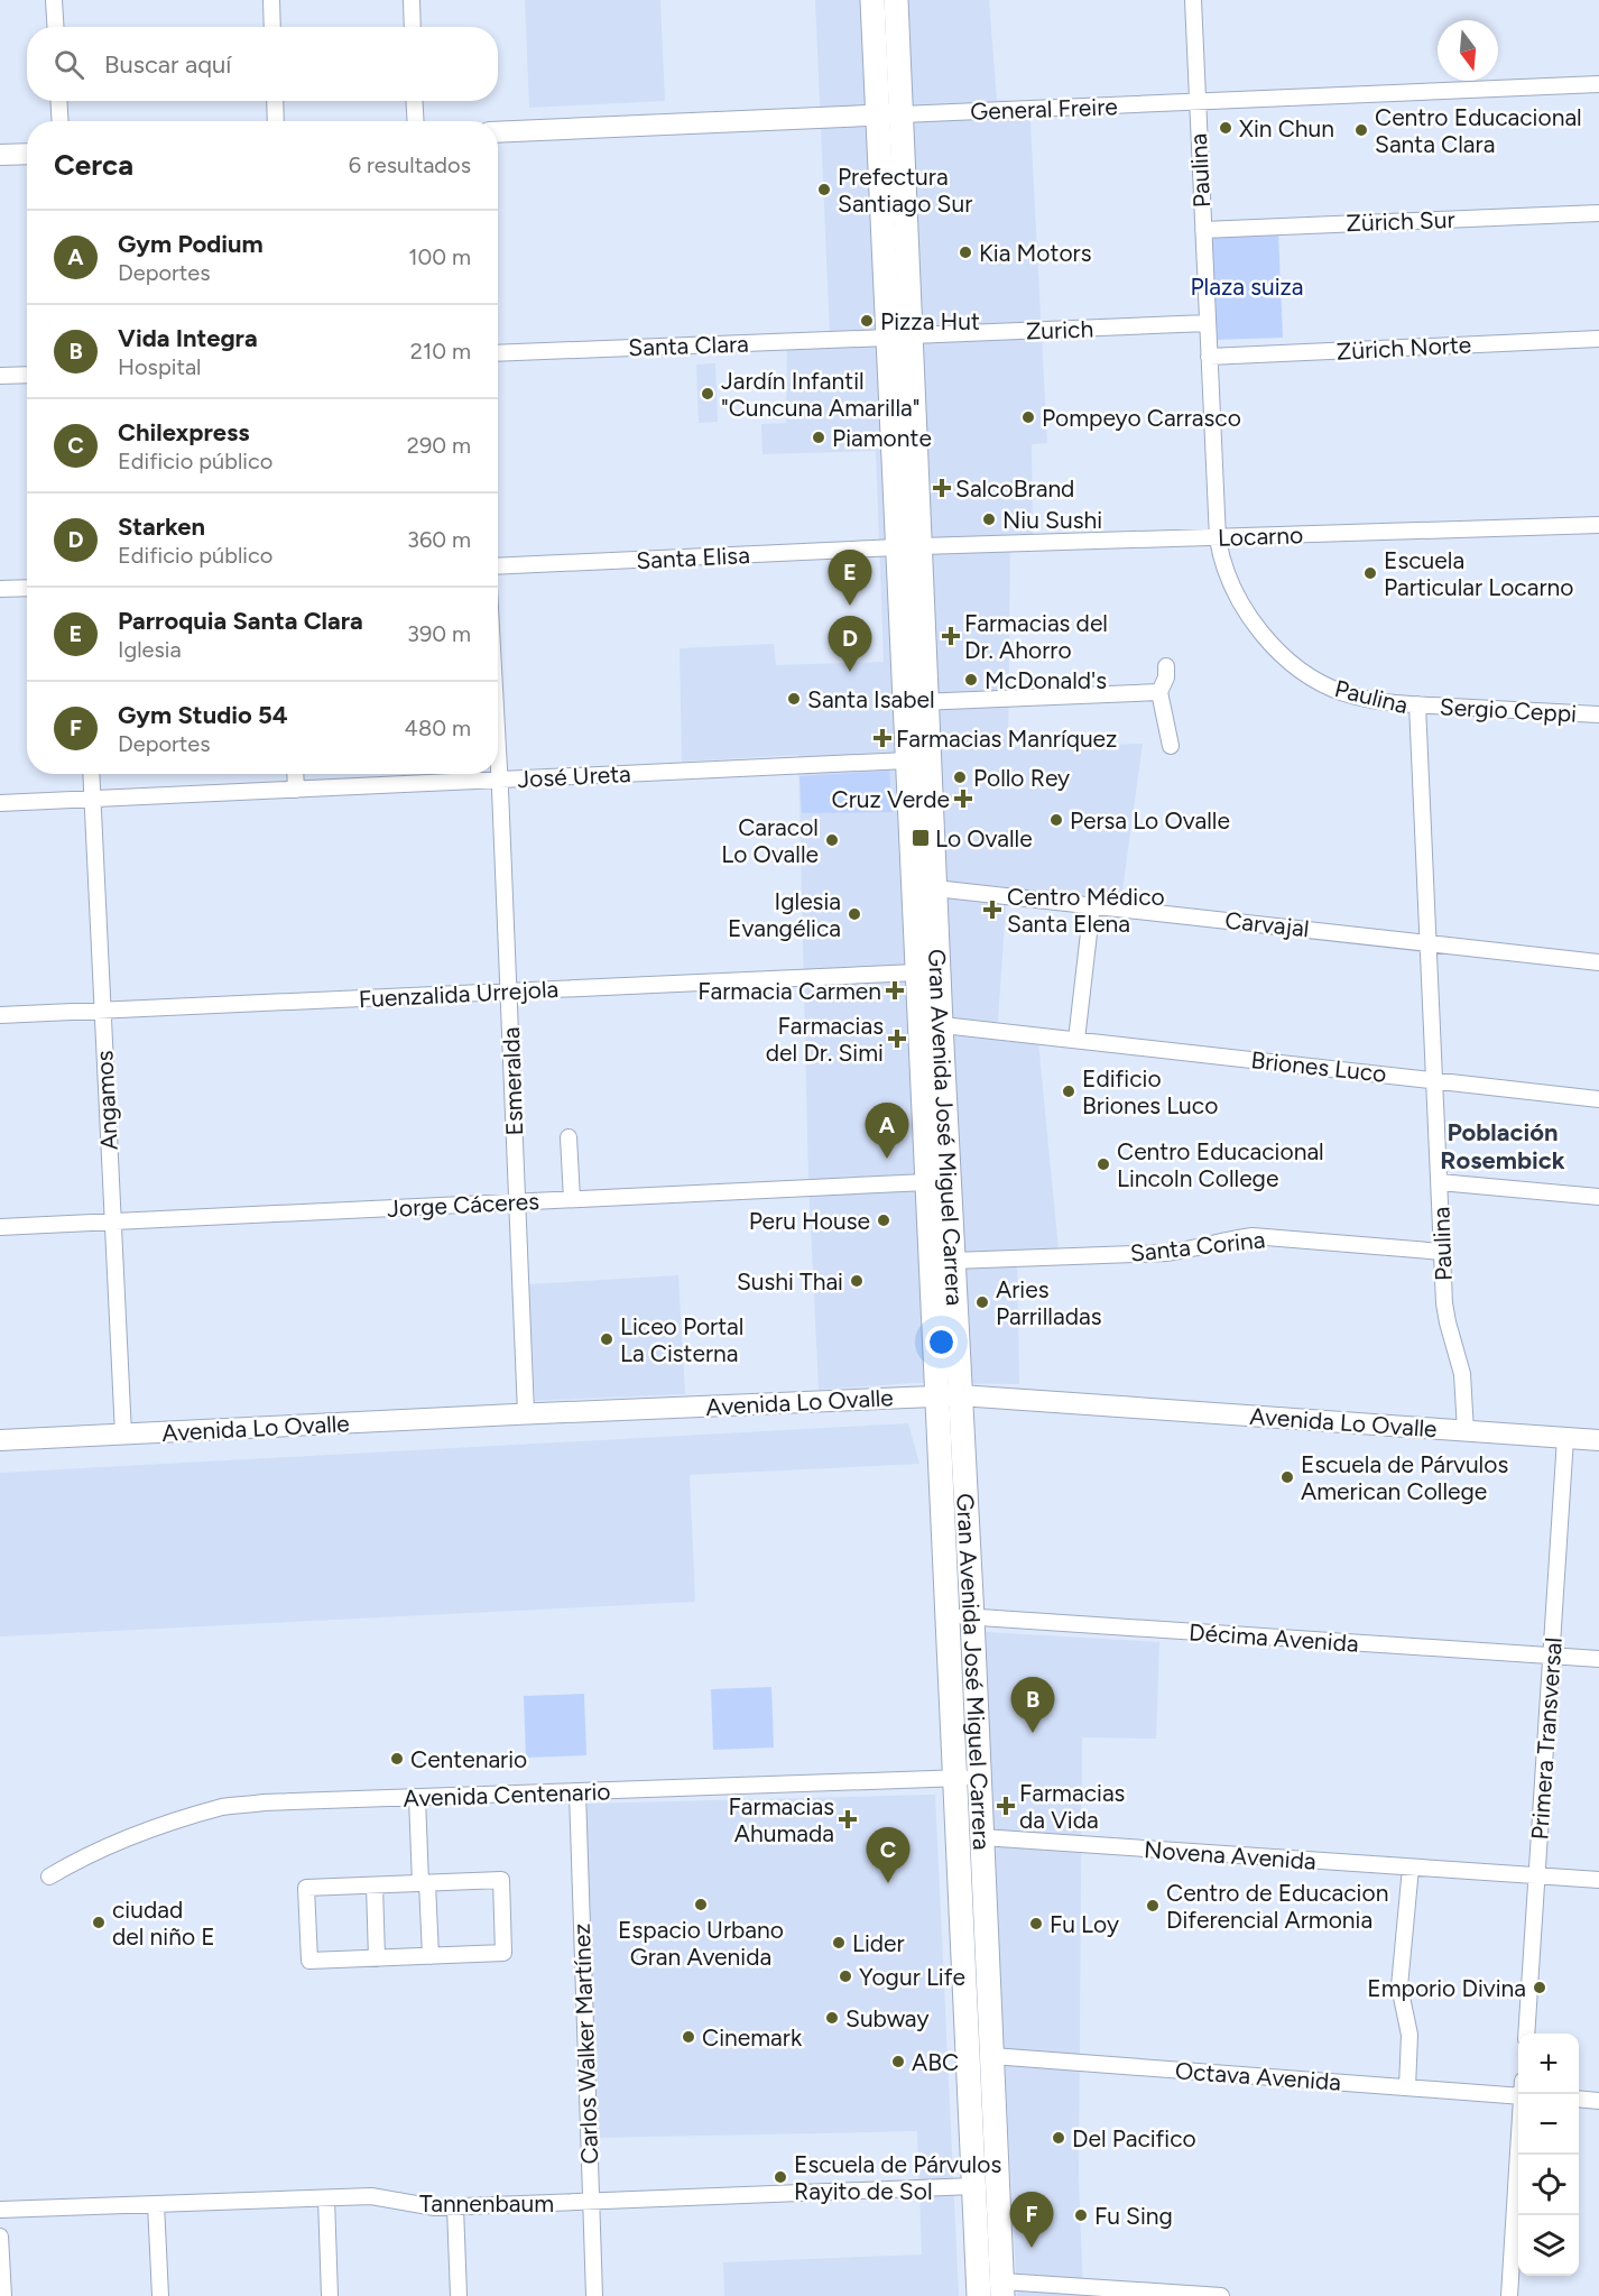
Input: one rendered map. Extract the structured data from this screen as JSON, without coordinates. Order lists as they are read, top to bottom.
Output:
{
  "streets": {
    "main road": ["General Freire", "Gran Avenida José Miguel Carrera", "Avenida Lo Ovalle"],
    "street": [
      "Paulina",
      "Zürich Sur",
      "Zurich",
      "Santa Clara",
      "Zürich Norte",
      "Locarno",
      "Santa Elisa",
      "Sergio Ceppi",
      "José Ureta",
      "Carvajal",
      "Fuenzalida Urrejola",
      "Briones Luco",
      "Esmeralda",
      "Angamos",
      "Jorge Cáceres",
      "Santa Corina",
      "Décima Avenida",
      "Primera Transversal",
      "Avenida Centenario",
      "Novena Avenida",
      "Carlos Walker Martínez",
      "Octava Avenida",
      "Tannenbaum"
    ]
  },
  "crossings": [
    ["General Freire", "Paulina"],
    ["General Freire", "Gran Avenida José Miguel Carrera"],
    ["Paulina", "Zürich Sur"],
    ["Paulina", "Zurich"],
    ["Paulina", "Zürich Norte"],
    ["Paulina", "Locarno"],
    ["Paulina", "Sergio Ceppi"],
    ["Paulina", "Carvajal"],
    ["Paulina", "Briones Luco"],
    ["Paulina", "Santa Corina"],
    ["Paulina", "Avenida Lo Ovalle"],
    ["Zurich", "Gran Avenida José Miguel Carrera"],
    ["Santa Clara", "Gran Avenida José Miguel Carrera"],
    ["Locarno", "Gran Avenida José Miguel Carrera"],
    ["Santa Elisa", "Gran Avenida José Miguel Carrera"],
    ["José Ureta", "Esmeralda"],
    ["José Ureta", "Angamos"],
    ["José Ureta", "Gran Avenida José Miguel Carrera"],
    ["Carvajal", "Gran Avenida José Miguel Carrera"],
    ["Fuenzalida Urrejola", "Esmeralda"],
    ["Fuenzalida Urrejola", "Angamos"],
    ["Fuenzalida Urrejola", "Gran Avenida José Miguel Carrera"],
    ["Briones Luco", "Gran Avenida José Miguel Carrera"],
    ["Esmeralda", "Jorge Cáceres"],
    ["Esmeralda", "Avenida Lo Ovalle"],
    ["Angamos", "Jorge Cáceres"],
    ["Angamos", "Avenida Lo Ovalle"],
    ["Gran Avenida José Miguel Carrera", "Jorge Cáceres"],
    ["Gran Avenida José Miguel Carrera", "Santa Corina"],
    ["Gran Avenida José Miguel Carrera", "Avenida Lo Ovalle"],
    ["Gran Avenida José Miguel Carrera", "Décima Avenida"],
    ["Gran Avenida José Miguel Carrera", "Avenida Centenario"],
    ["Gran Avenida José Miguel Carrera", "Novena Avenida"],
    ["Gran Avenida José Miguel Carrera", "Octava Avenida"],
    ["Gran Avenida José Miguel Carrera", "Tannenbaum"],
    ["Avenida Lo Ovalle", "Primera Transversal"],
    ["Décima Avenida", "Primera Transversal"],
    ["Primera Transversal", "Novena Avenida"],
    ["Avenida Centenario", "Carlos Walker Martínez"],
    ["Carlos Walker Martínez", "Tannenbaum"]
  ],
  "districts": ["Población Rosembick"],
  "parks": ["Plaza suiza"],
  "places": {
    "other": [
      "Xin Chun",
      "Centro Educacional Santa Clara",
      "Prefectura Santiago Sur",
      "Kia Motors",
      "Pizza Hut",
      "Jardín Infantil \"Cuncuna Amarilla\"",
      "Pompeyo Carrasco",
      "Piamonte",
      "Niu Sushi",
      "Escuela Particular Locarno",
      "McDonald's",
      "Santa Isabel",
      "Pollo Rey",
      "Persa Lo Ovalle",
      "Caracol Lo Ovalle",
      "Iglesia Evangélica",
      "Edificio Briones Luco",
      "Centro Educacional Lincoln College",
      "Peru House",
      "Sushi Thai",
      "Aries Parrilladas",
      "Liceo Portal La Cisterna",
      "Escuela de Párvulos American College",
      "Centenario",
      "Espacio Urbano Gran Avenida",
      "Centro de Educacion Diferencial Armonia",
      "ciudad del niño E",
      "Fu Loy",
      "Lider",
      "Yogur Life",
      "Emporio Divina",
      "Subway",
      "Cinemark",
      "ABC",
      "Del Pacifico",
      "Escuela de Párvulos Rayito de Sol",
      "Fu Sing"
    ],
    "health": [
      "SalcoBrand",
      "Farmacias del Dr. Ahorro",
      "Farmacias Manríquez",
      "Cruz Verde",
      "Centro Médico Santa Elena",
      "Farmacia Carmen",
      "Farmacias del Dr. Simi",
      "Farmacias da Vida",
      "Farmacias Ahumada"
    ],
    "transit": ["Lo Ovalle"]
  },
  "north": "bottom",
  "page": {
    "search": "Buscar aquí",
    "heading": ["Cerca", "6 resultados"],
    "list": [
      {
        "mark": "A",
        "name": "Gym Podium",
        "note": "Deportes",
        "value": "100 m"
      },
      {
        "mark": "B",
        "name": "Vida Integra",
        "note": "Hospital",
        "value": "210 m"
      },
      {
        "mark": "C",
        "name": "Chilexpress",
        "note": "Edificio público",
        "value": "290 m"
      },
      {
        "mark": "D",
        "name": "Starken",
        "note": "Edificio público",
        "value": "360 m"
      },
      {
        "mark": "E",
        "name": "Parroquia Santa Clara",
        "note": "Iglesia",
        "value": "390 m"
      },
      {
        "mark": "F",
        "name": "Gym Studio 54",
        "note": "Deportes",
        "value": "480 m"
      }
    ],
    "pins": [
      "E",
      "D",
      "A",
      "B",
      "C",
      "F"
    ],
    "map_buttons": ["+", "−"]
  }
}
